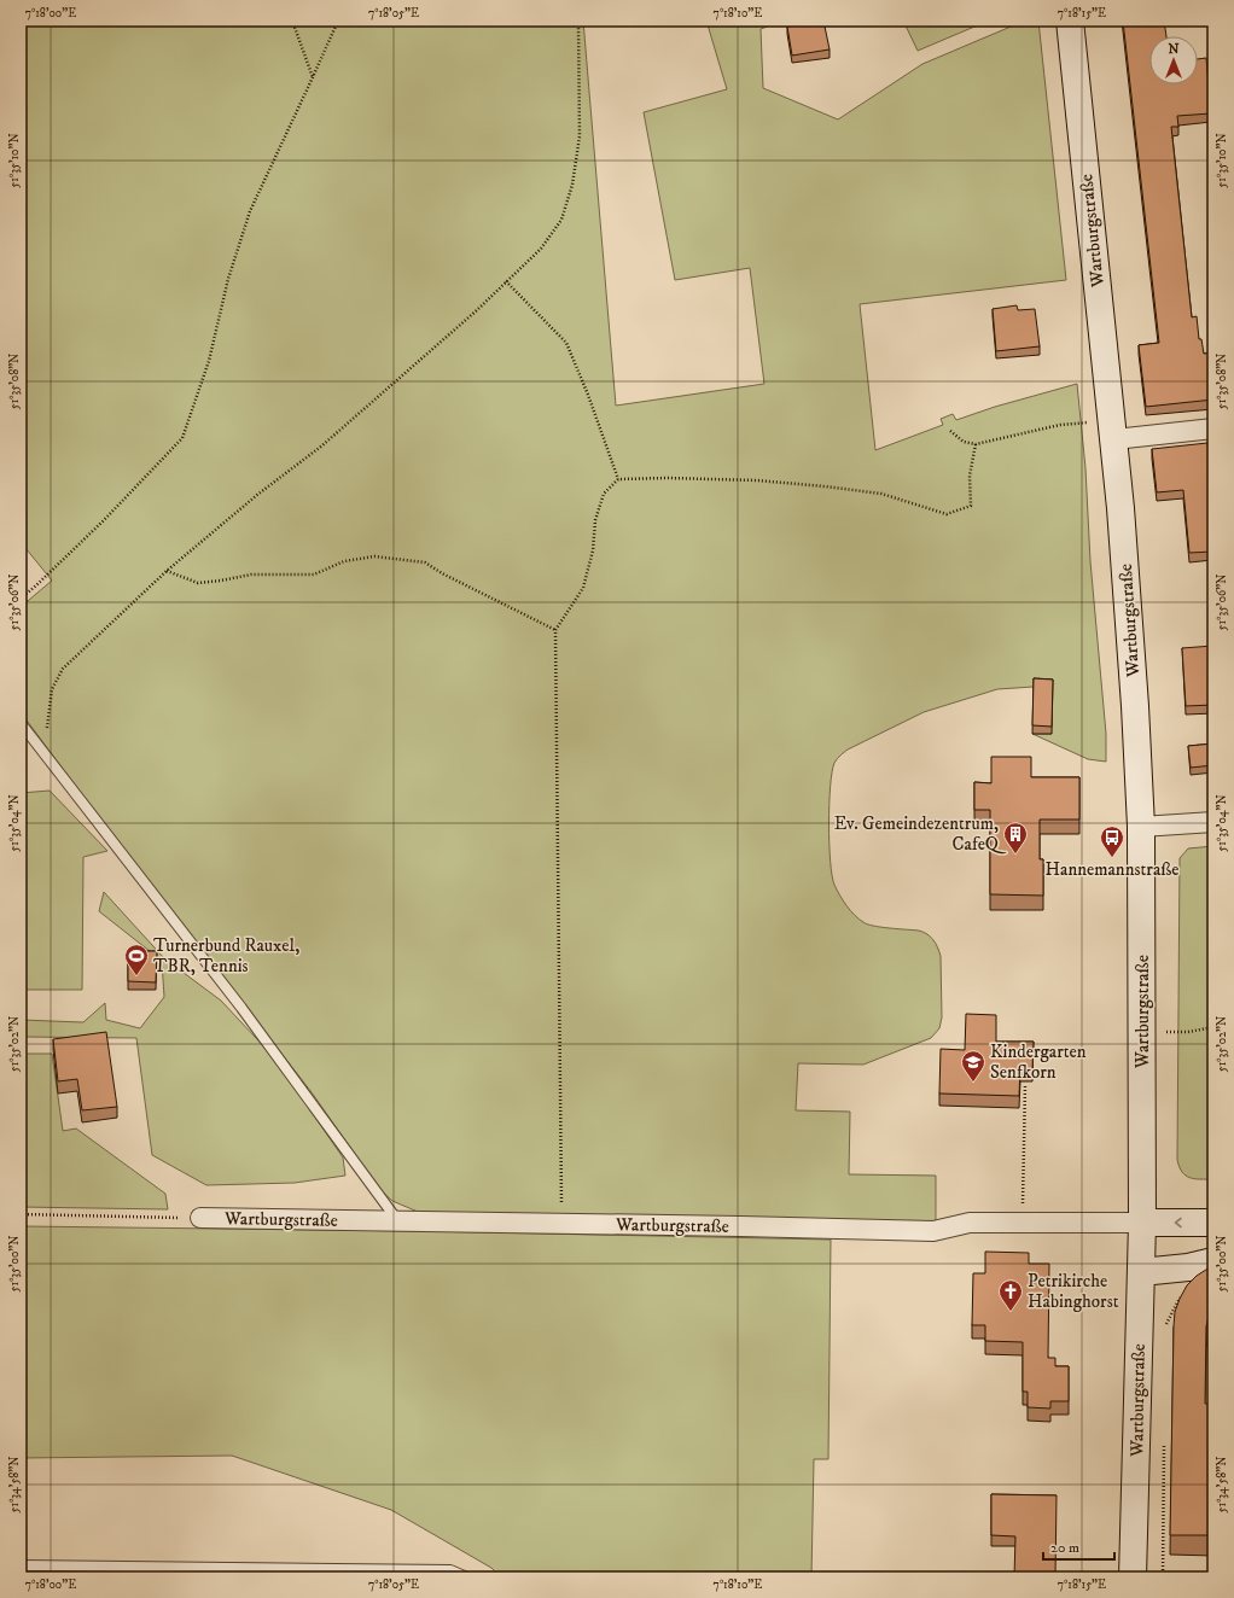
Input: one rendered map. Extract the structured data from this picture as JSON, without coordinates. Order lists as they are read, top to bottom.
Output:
{
  "streets": {
    "main road": ["Wartburgstraße"]
  },
  "places": {
    "building": ["Ev. Gemeindezentrum, CafeQ"],
    "bus stop": ["Hannemannstraße"],
    "sports": ["Turnerbund Rauxel, TBR, Tennis"],
    "school or university": ["Kindergarten Senfkorn"],
    "church": ["Petrikirche Habinghorst"]
  },
  "scale_bar": "20 m",
  "north": "top",
  "coordinates": [
    "7°18'00\"E",
    "7°18'05\"E",
    "7°18'10\"E",
    "7°18'15\"E",
    "51°35'10\"N",
    "51°35'08\"N",
    "51°35'06\"N",
    "51°35'04\"N",
    "51°35'02\"N",
    "51°35'00\"N",
    "51°34'58\"N"
  ]
}
